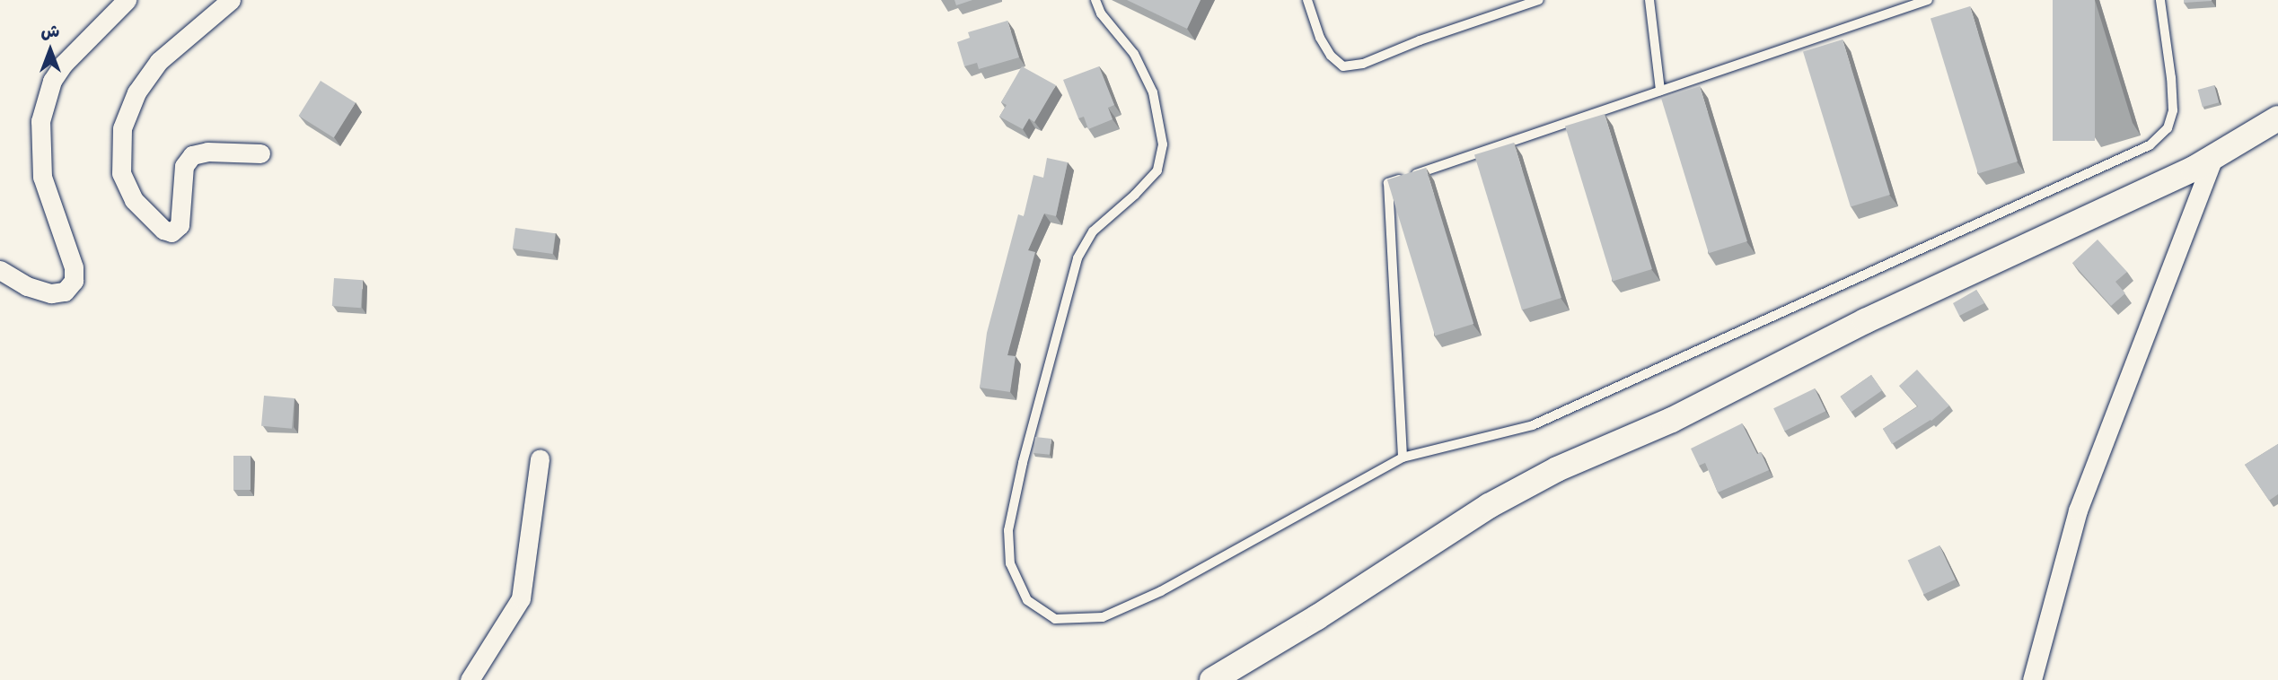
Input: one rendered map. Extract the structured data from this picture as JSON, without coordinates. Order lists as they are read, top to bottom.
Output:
{
  "north": "top"
}
